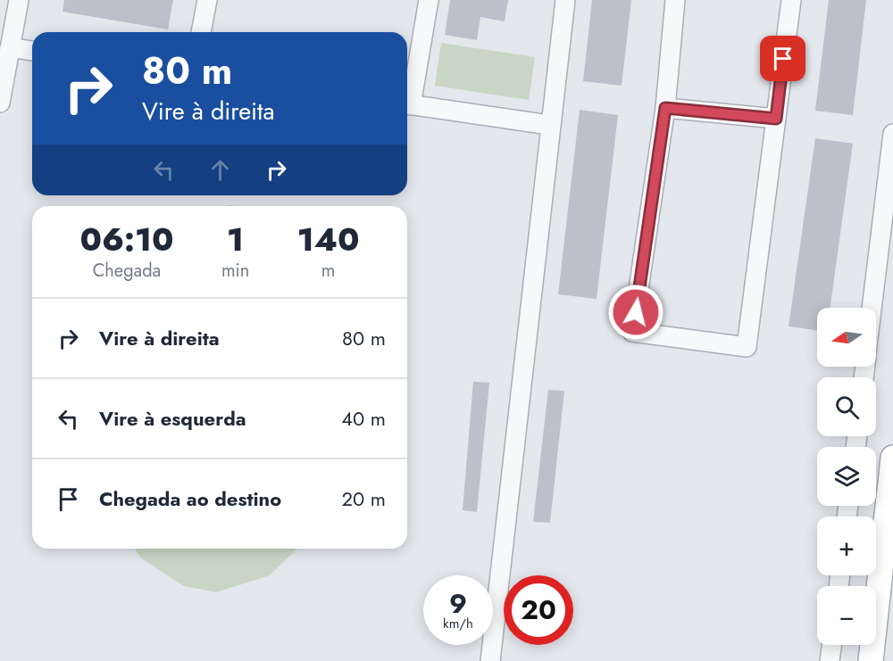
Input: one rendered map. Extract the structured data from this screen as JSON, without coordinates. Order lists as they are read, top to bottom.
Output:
{
  "north": "left",
  "page": {
    "turn": ["80 m", "Vire à direita"],
    "eta": [
      "06:10",
      "Chegada",
      "1",
      "min",
      "140",
      "m"
    ],
    "list": [
      {
        "name": "Vire à direita",
        "value": "80 m"
      },
      {
        "name": "Vire à esquerda",
        "value": "40 m"
      },
      {
        "name": "Chegada ao destino",
        "value": "20 m"
      }
    ],
    "map_buttons": ["+", "−"],
    "speed": "9 km/h",
    "limit": "20"
  }
}
